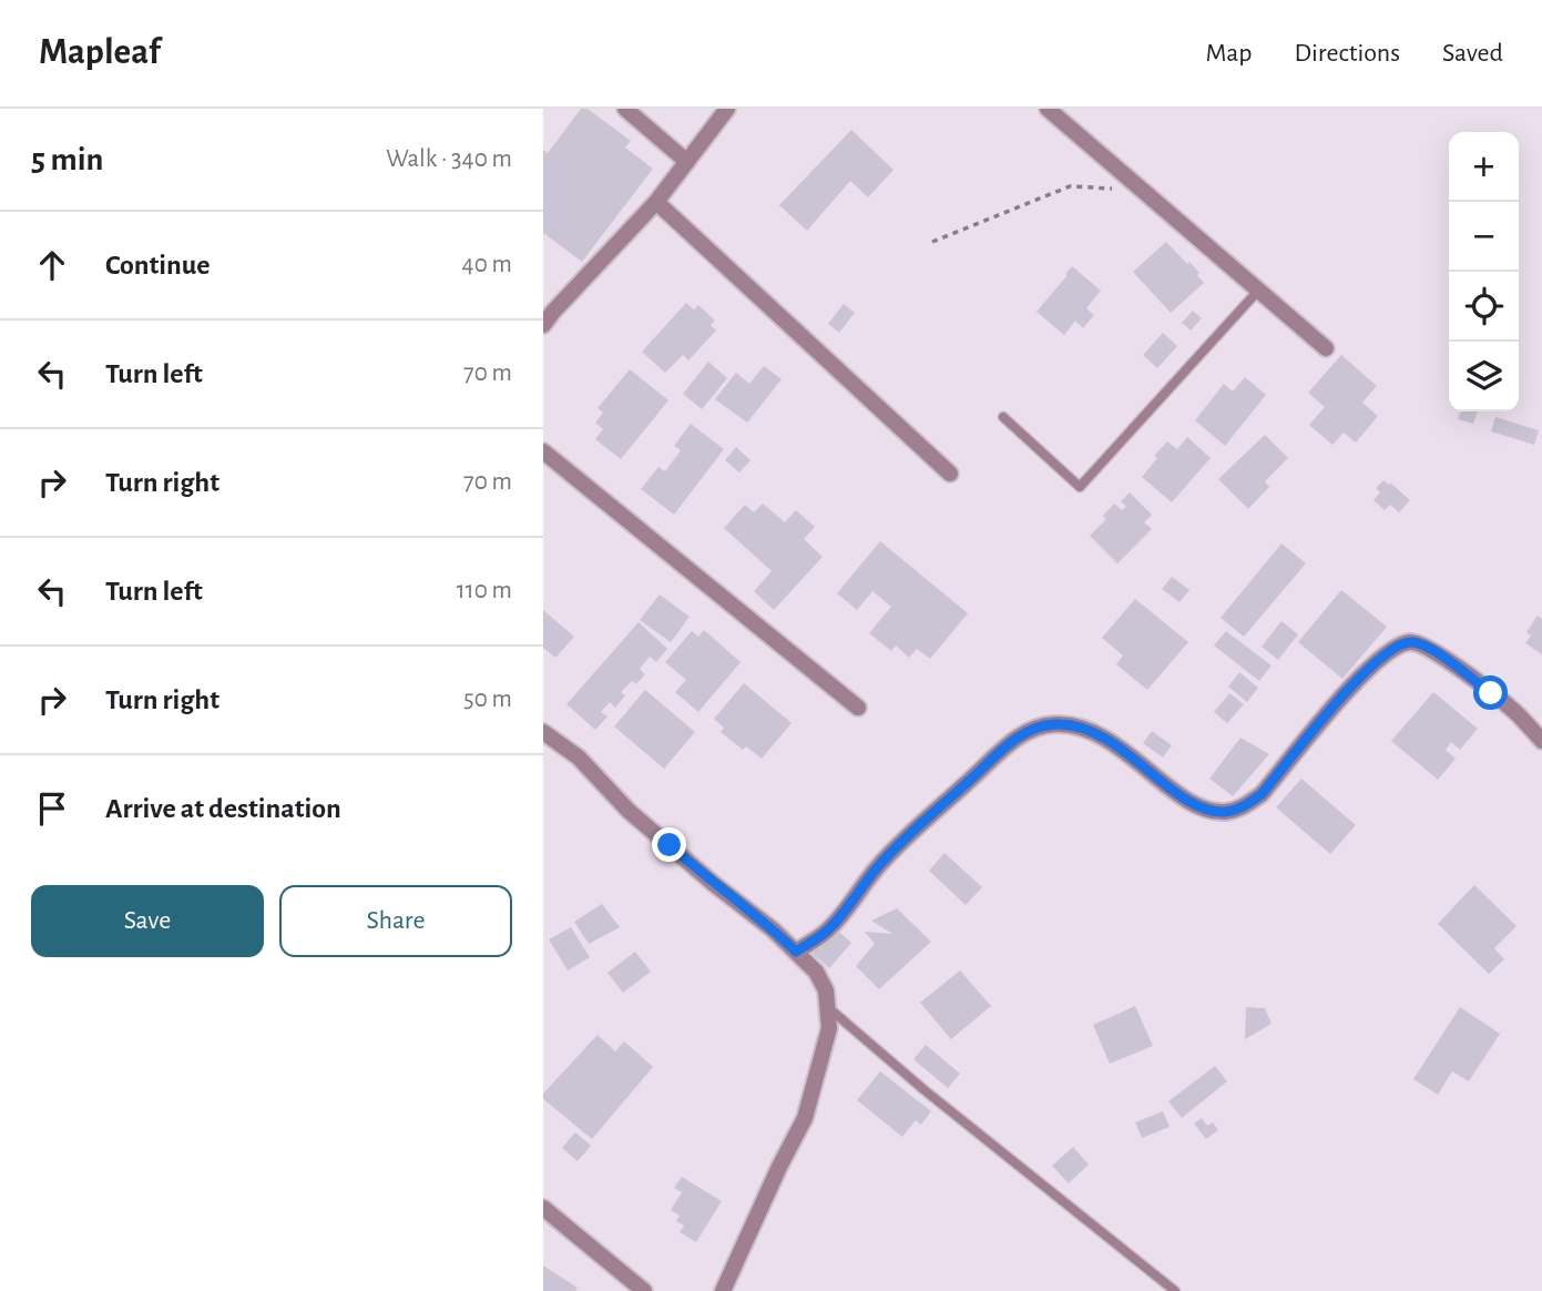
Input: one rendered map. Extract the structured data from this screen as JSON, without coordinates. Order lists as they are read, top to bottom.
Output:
{
  "page": {
    "header": "Mapleaf",
    "nav": ["Map", "Directions", "Saved"],
    "heading": ["5 min", "Walk · 340 m"],
    "map_buttons": ["+", "−"],
    "list": [
      ["Continue", "40 m"],
      ["Turn left", "70 m"],
      ["Turn right", "70 m"],
      ["Turn left", "110 m"],
      ["Turn right", "50 m"],
      "Arrive at destination"
    ],
    "buttons": ["Save", "Share"]
  }
}
